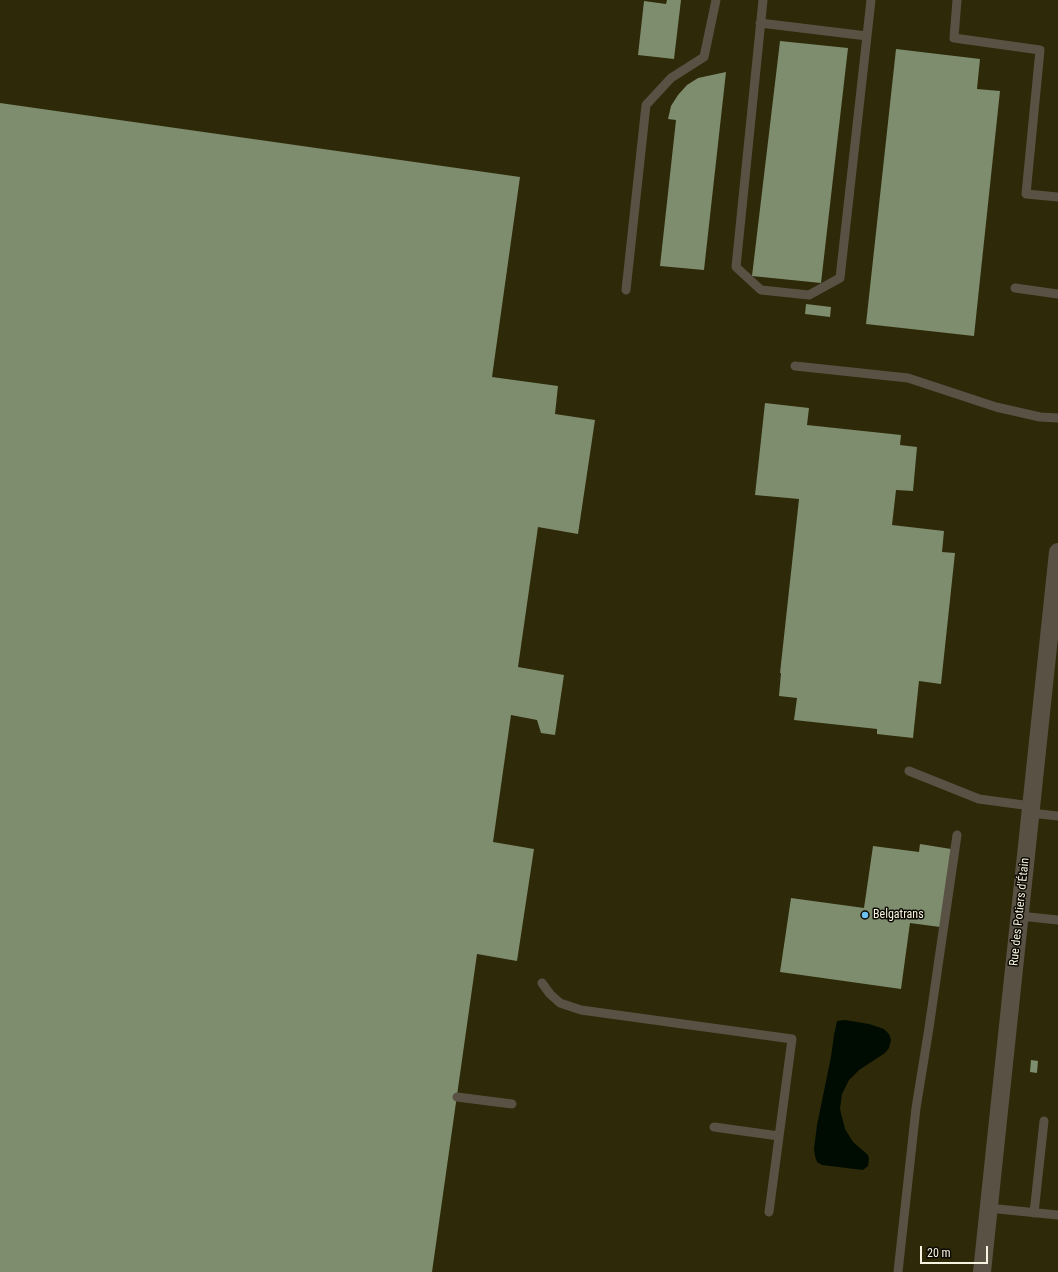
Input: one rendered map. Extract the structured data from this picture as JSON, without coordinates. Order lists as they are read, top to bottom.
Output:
{
  "streets": {
    "street": ["Rue des Potiers d'Étain"]
  },
  "places": ["Belgatrans"],
  "scale_bar": "20 m"
}
